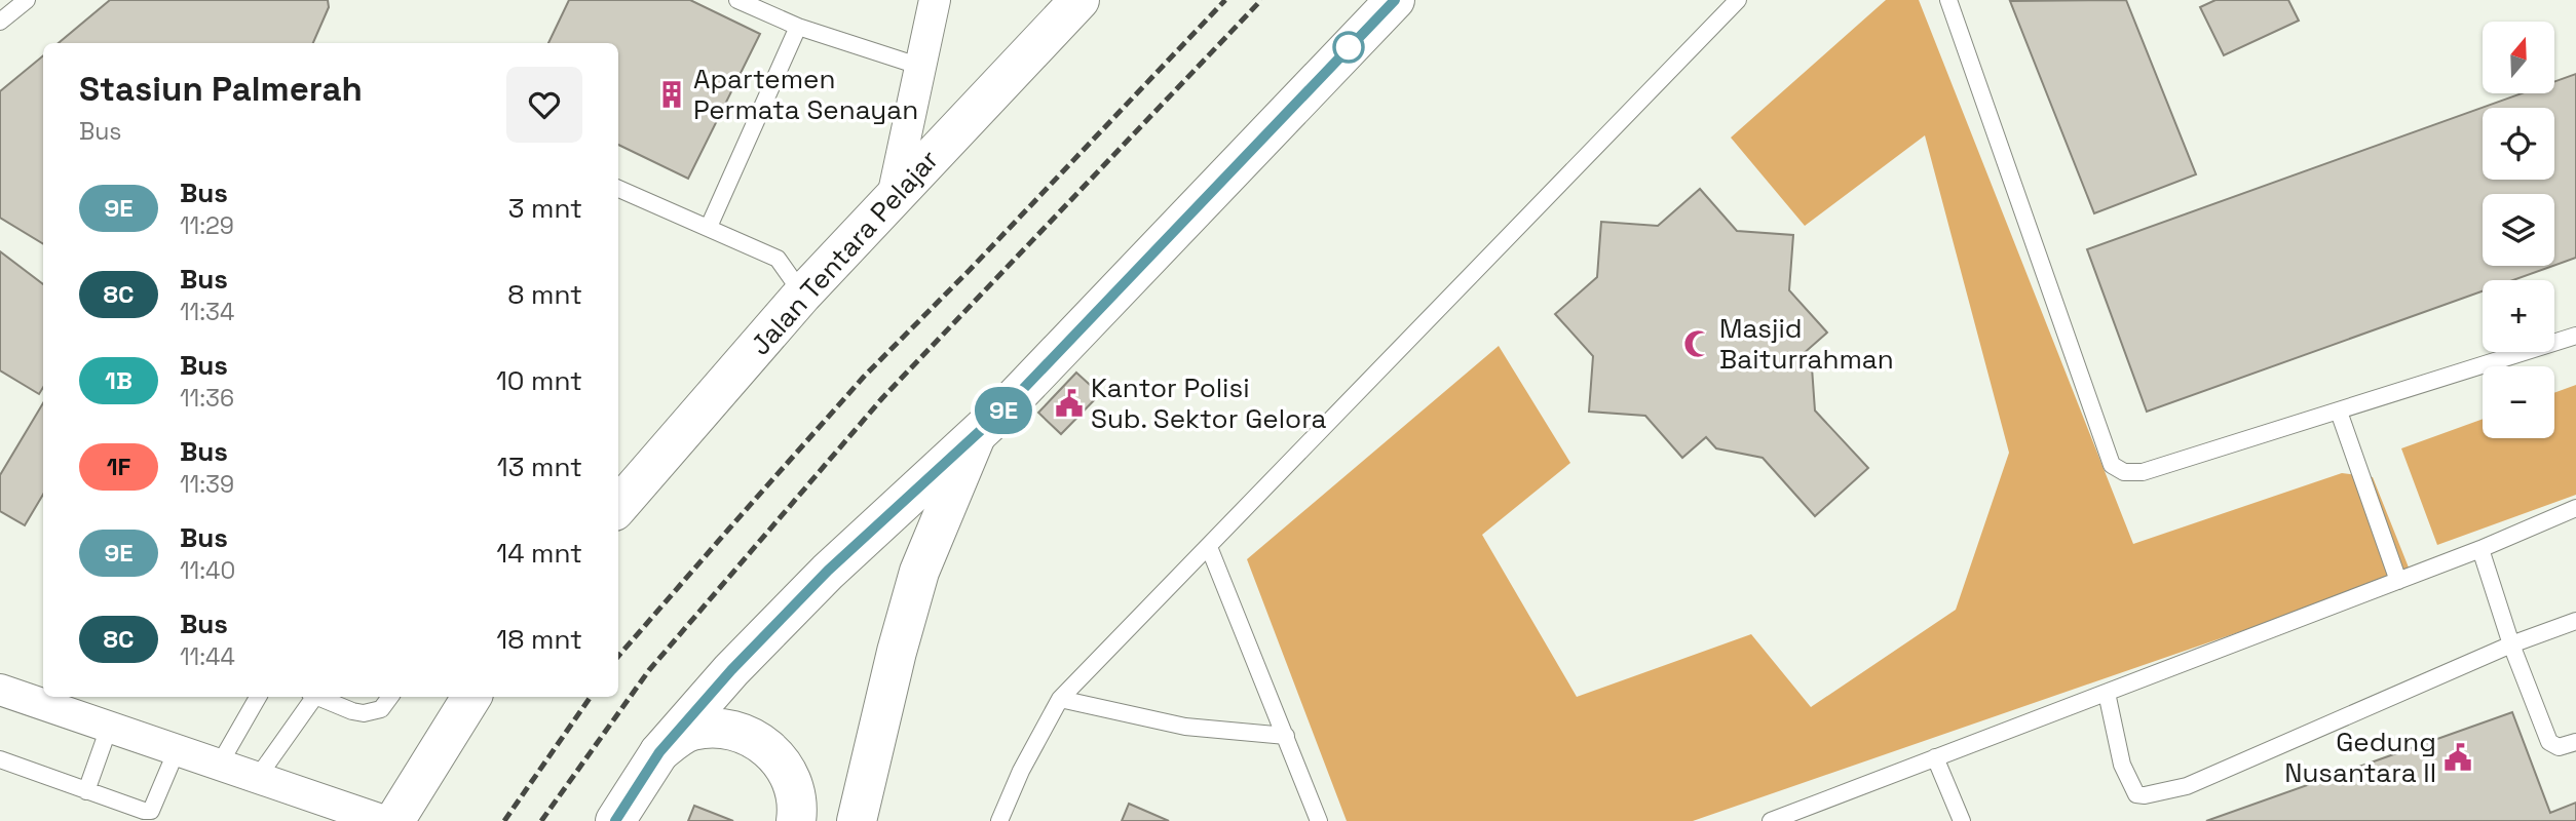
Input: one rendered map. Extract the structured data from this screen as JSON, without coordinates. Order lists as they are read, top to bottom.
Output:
{
  "streets": {
    "main road": ["Jalan Tentara Pelajar"]
  },
  "places": {
    "building": ["Apartemen Permata Senayan"],
    "mosque": ["Masjid Baiturrahman"],
    "public building": ["Kantor Polisi Sub. Sektor Gelora", "Gedung Nusantara II"]
  },
  "lines": ["bus line 9E"],
  "north": "top",
  "page": {
    "on_map": "9E",
    "map_buttons": ["+", "−"],
    "heading": ["Stasiun Palmerah", "Bus"],
    "list": [
      {
        "mark": "9E",
        "name": "Bus",
        "note": "11:29",
        "value": "3 mnt"
      },
      {
        "mark": "8C",
        "name": "Bus",
        "note": "11:34",
        "value": "8 mnt"
      },
      {
        "mark": "1B",
        "name": "Bus",
        "note": "11:36",
        "value": "10 mnt"
      },
      {
        "mark": "1F",
        "name": "Bus",
        "note": "11:39",
        "value": "13 mnt"
      },
      {
        "mark": "9E",
        "name": "Bus",
        "note": "11:40",
        "value": "14 mnt"
      },
      {
        "mark": "8C",
        "name": "Bus",
        "note": "11:44",
        "value": "18 mnt"
      }
    ]
  }
}
